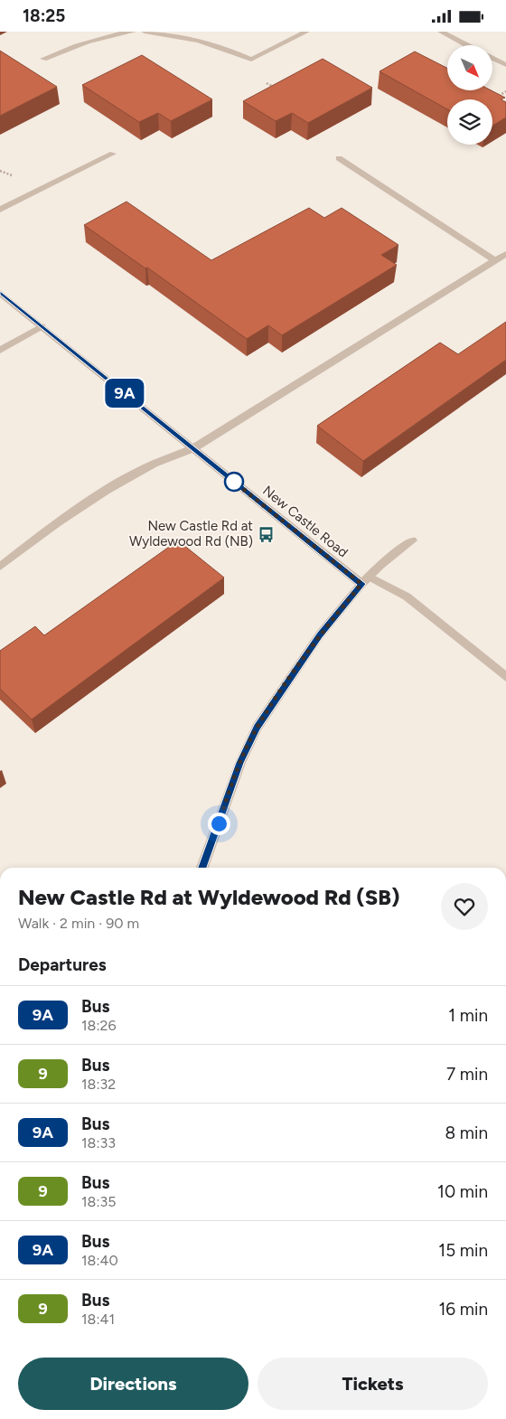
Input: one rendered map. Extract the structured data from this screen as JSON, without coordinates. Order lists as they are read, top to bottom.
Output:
{
  "streets": {
    "street": ["New Castle Road"]
  },
  "places": {
    "bus stop": ["New Castle Rd at Wyldewood Rd (NB)"]
  },
  "lines": ["bus line 9A"],
  "north": "bottom right",
  "page": {
    "status": "18:25",
    "on_map": "9A",
    "heading": [
      ["New Castle Rd at Wyldewood Rd (SB)", "Walk · 2 min · 90 m"],
      "Departures"
    ],
    "list": [
      {
        "mark": "9A",
        "name": "Bus",
        "note": "18:26",
        "value": "1 min"
      },
      {
        "mark": "9",
        "name": "Bus",
        "note": "18:32",
        "value": "7 min"
      },
      {
        "mark": "9A",
        "name": "Bus",
        "note": "18:33",
        "value": "8 min"
      },
      {
        "mark": "9",
        "name": "Bus",
        "note": "18:35",
        "value": "10 min"
      },
      {
        "mark": "9A",
        "name": "Bus",
        "note": "18:40",
        "value": "15 min"
      },
      {
        "mark": "9",
        "name": "Bus",
        "note": "18:41",
        "value": "16 min"
      }
    ],
    "buttons": ["Directions", "Tickets"]
  }
}
